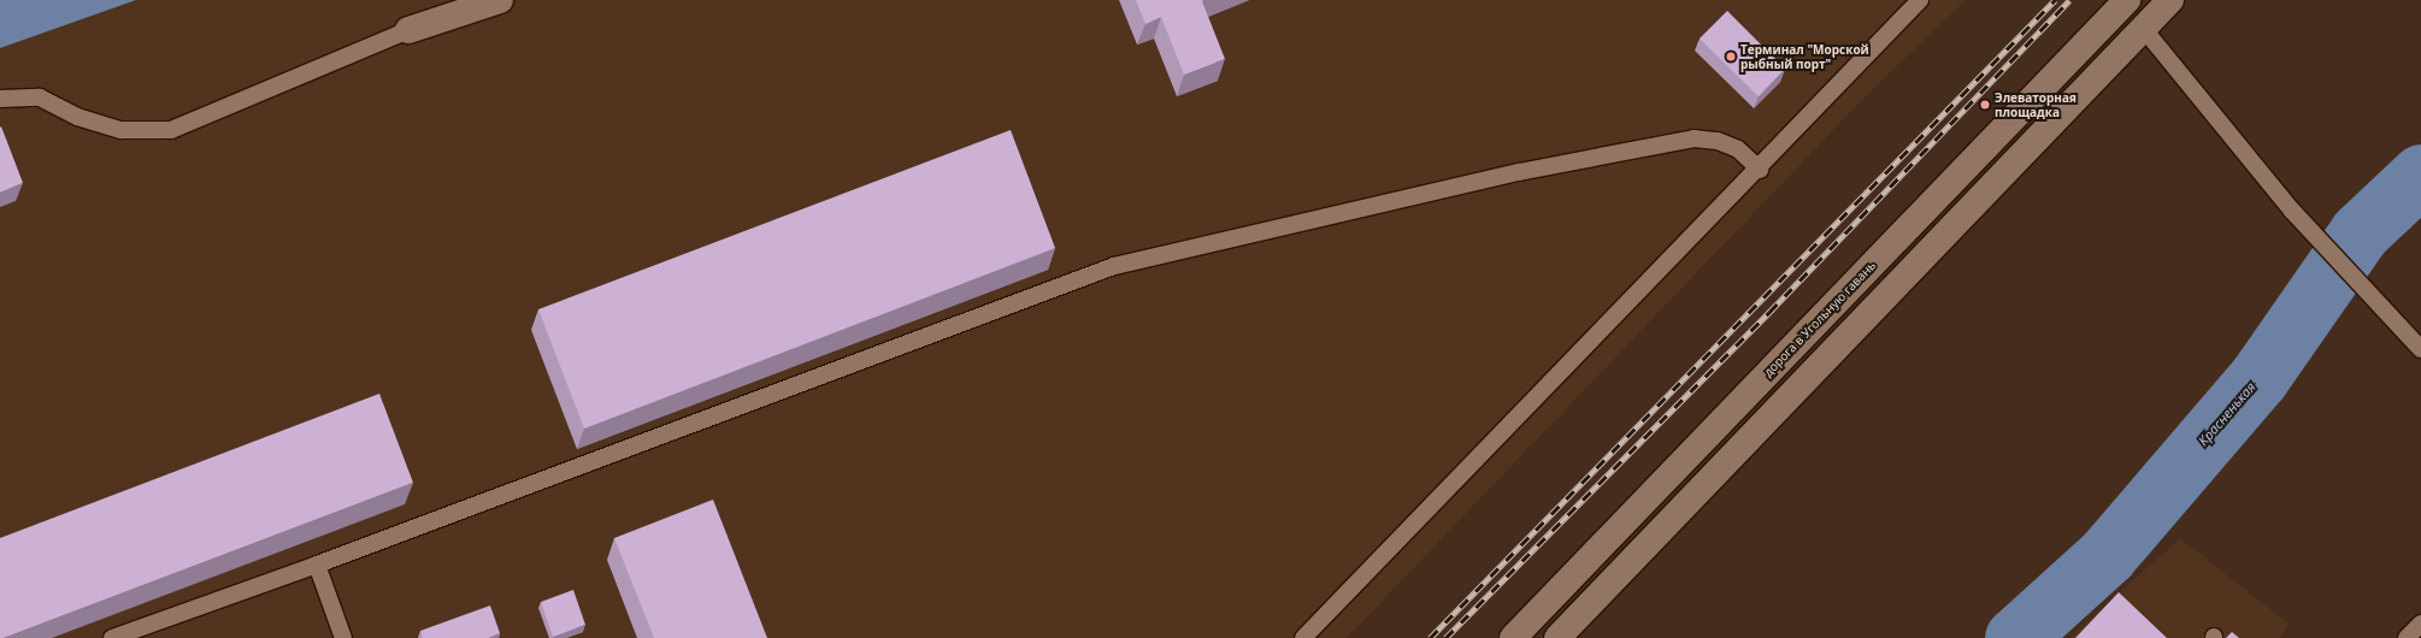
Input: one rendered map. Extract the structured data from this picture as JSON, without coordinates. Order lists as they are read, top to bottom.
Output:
{
  "streets": {
    "street": ["дорога в Угольную гавань"]
  },
  "water": ["Красненькая"],
  "places": ["Терминал \"Морской рыбный порт\"", "Элеваторная площадка"]
}
